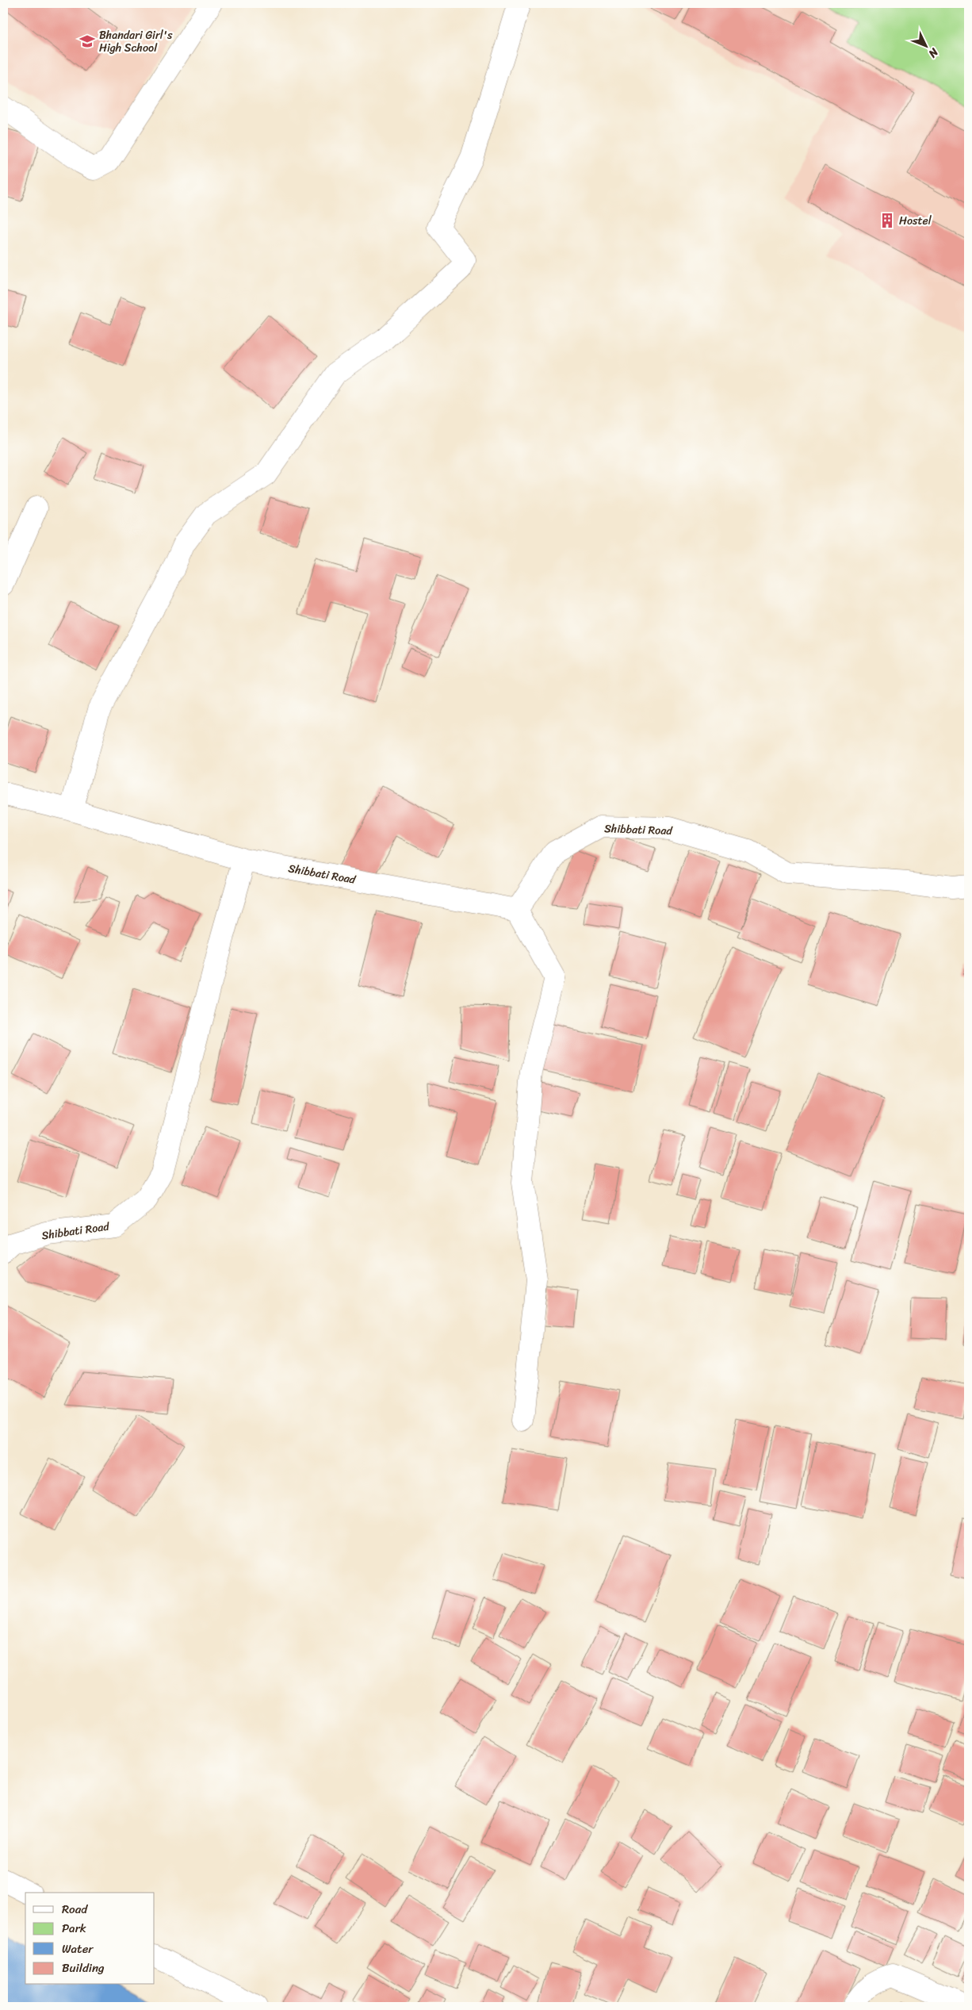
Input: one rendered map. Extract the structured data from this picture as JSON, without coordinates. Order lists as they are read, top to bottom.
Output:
{
  "streets": {
    "street": ["Shibbati Road"]
  },
  "places": {
    "school or university": ["Bhandari Girl's High School"],
    "building": ["Hostel"]
  },
  "legend": [
    "Road",
    "Park",
    "Water",
    "Building"
  ],
  "north": "bottom right"
}
